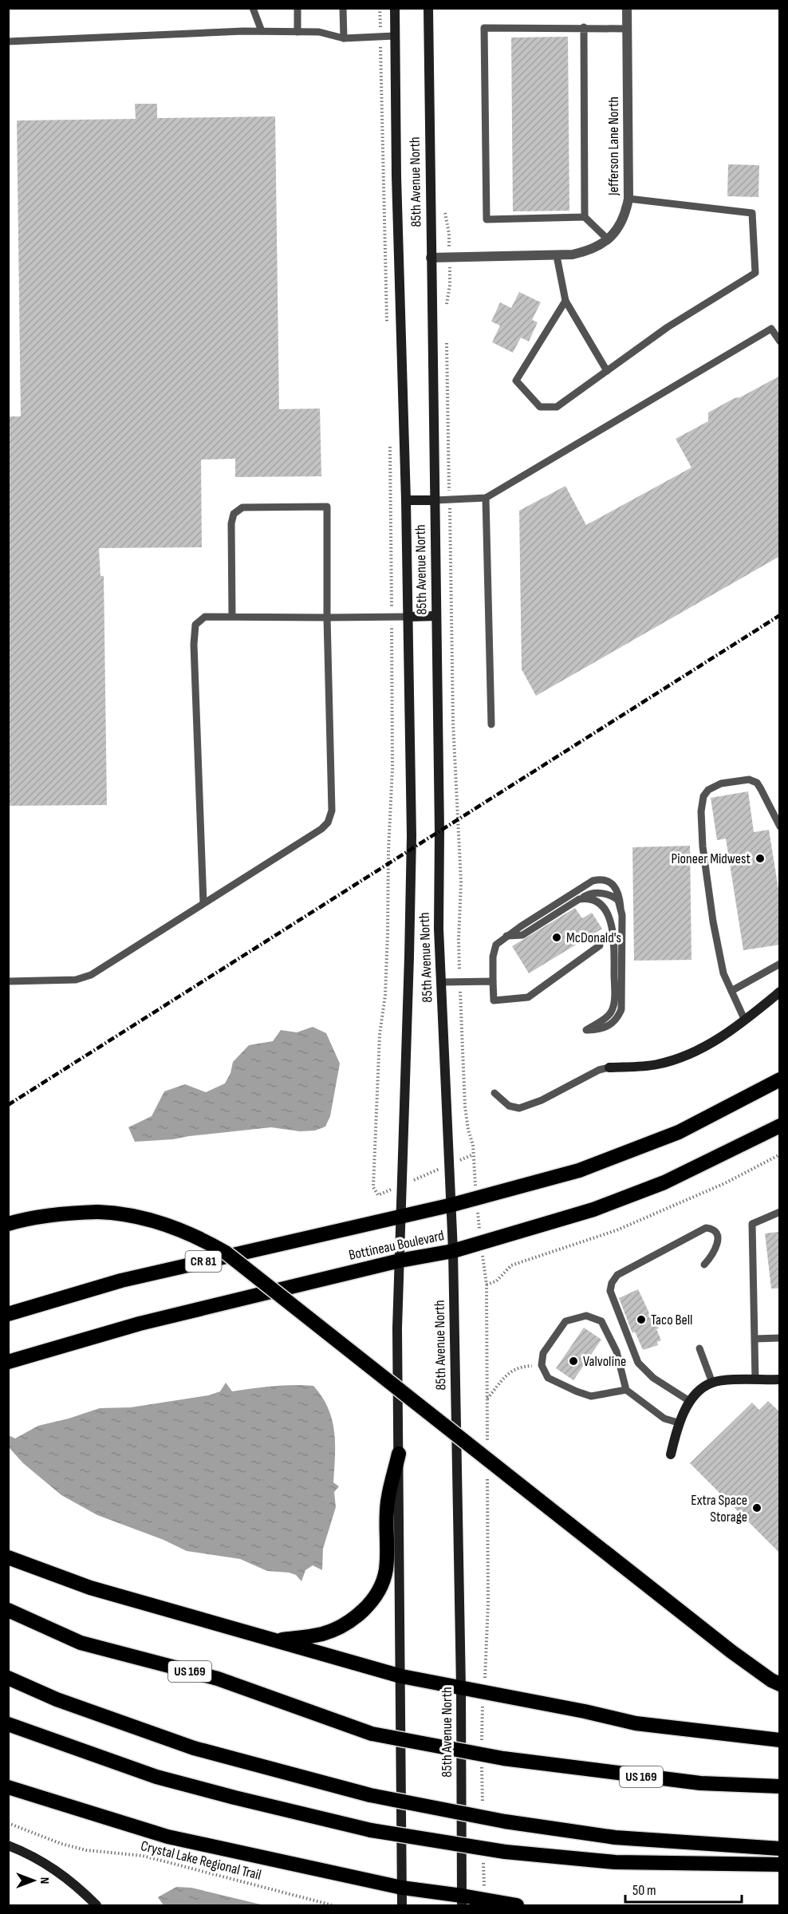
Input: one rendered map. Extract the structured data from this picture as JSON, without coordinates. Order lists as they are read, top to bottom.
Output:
{
  "streets": {
    "highway": ["Bottineau Boulevard", "CR 81", "US 169"],
    "main road": ["85th Avenue North"],
    "street": ["Jefferson Lane North"],
    "path": ["Crystal Lake Regional Trail"]
  },
  "crossings": [
    ["Jefferson Lane North", "85th Avenue North"],
    ["85th Avenue North", "Bottineau Boulevard"]
  ],
  "places": [
    "Pioneer Midwest",
    "McDonald's",
    "Taco Bell",
    "Valvoline",
    "Extra Space Storage"
  ],
  "scale_bar": "50 m",
  "north": "right"
}
